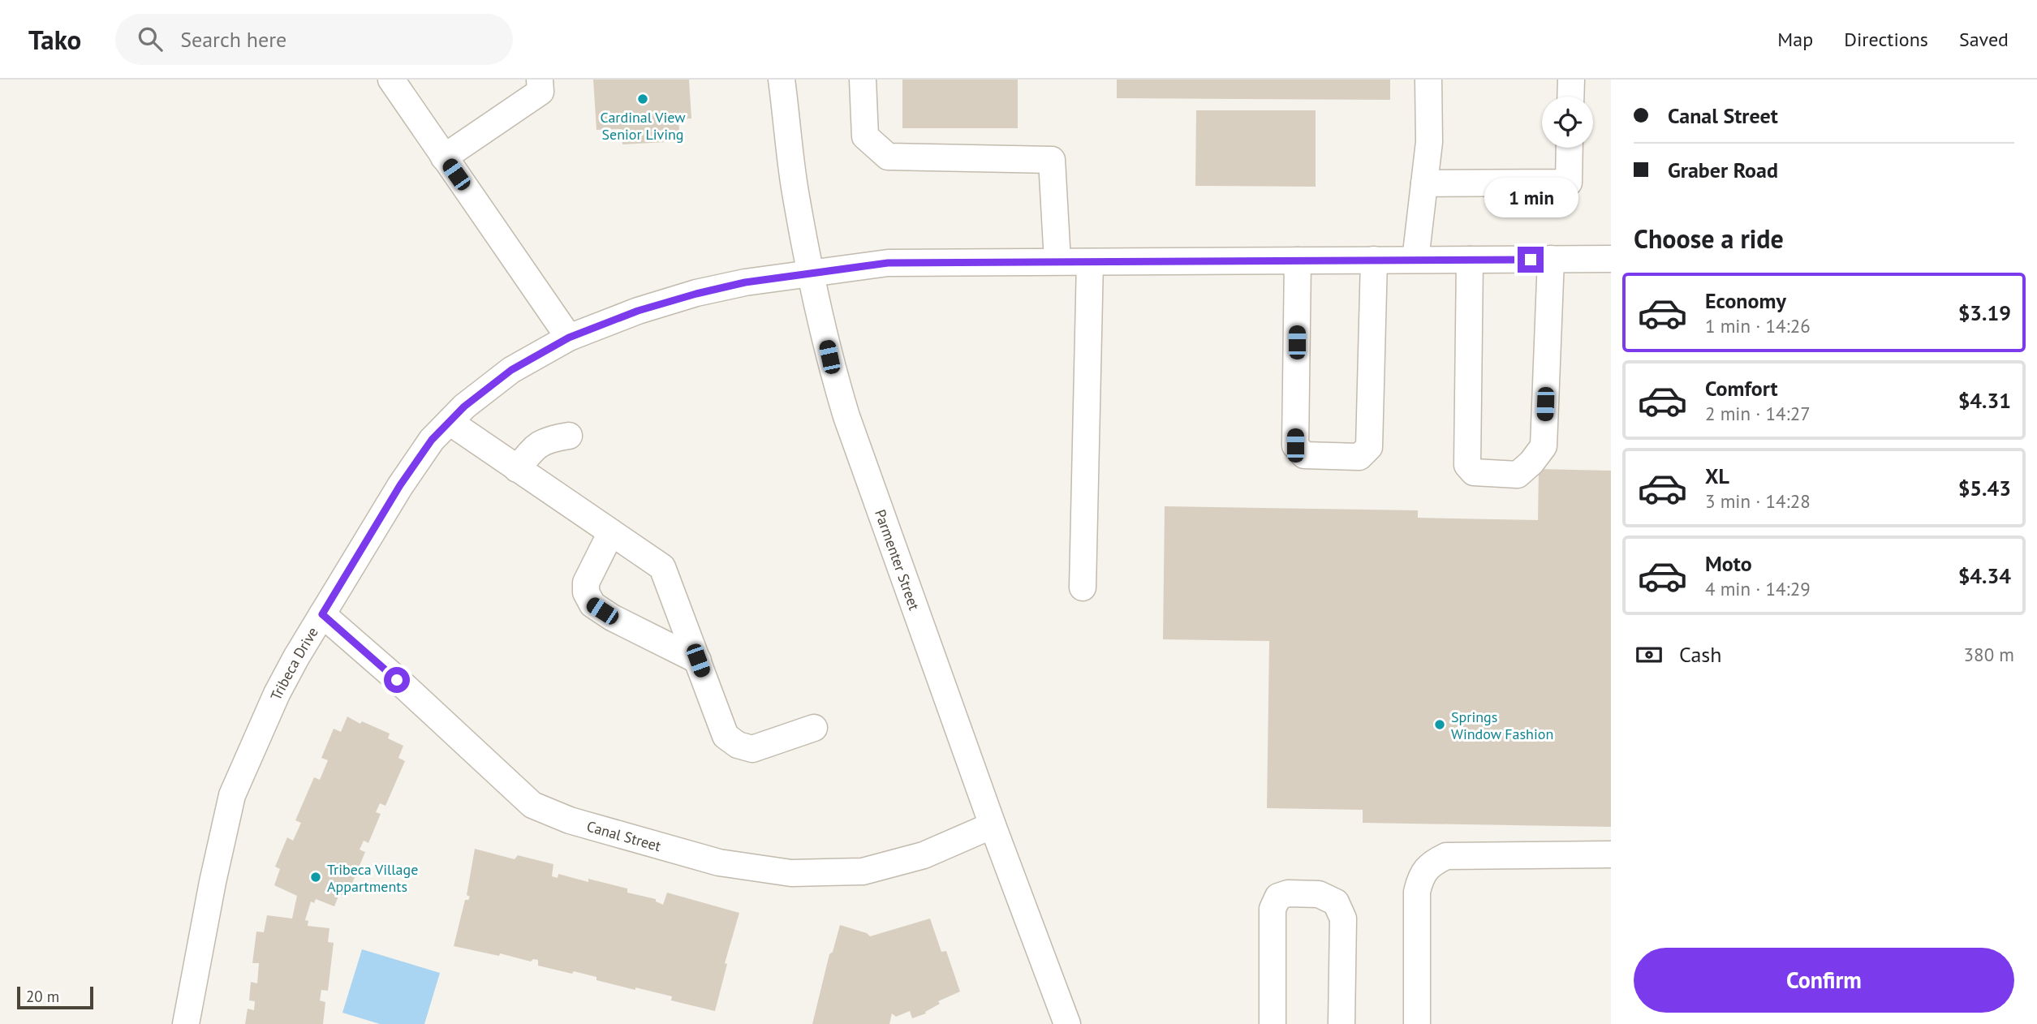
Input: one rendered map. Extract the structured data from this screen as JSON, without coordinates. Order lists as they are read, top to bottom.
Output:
{
  "streets": {
    "street": ["Parmenter Street", "Tribeca Drive", "Canal Street"]
  },
  "crossings": [
    ["Parmenter Street", "Tribeca Drive"],
    ["Parmenter Street", "Canal Street"],
    ["Tribeca Drive", "Canal Street"]
  ],
  "places": ["Cardinal View Senior Living", "Springs Window Fashion", "Tribeca Village Appartments"],
  "scale_bar": "20 m",
  "page": {
    "header": "Tako",
    "search": "Search here",
    "nav": ["Map", "Directions", "Saved"],
    "banner": ["Canal Street", "Graber Road"],
    "bubble": "1 min",
    "heading": "Choose a ride",
    "list": [
      {
        "name": "Economy",
        "note": "1 min · 14:26",
        "value": "$3.19"
      },
      {
        "name": "Comfort",
        "note": "2 min · 14:27",
        "value": "$4.31"
      },
      {
        "name": "XL",
        "note": "3 min · 14:28",
        "value": "$5.43"
      },
      {
        "name": "Moto",
        "note": "4 min · 14:29",
        "value": "$4.34"
      }
    ],
    "pay": ["Cash", "380 m"],
    "buttons": "Confirm",
    "scale": "20 m"
  }
}
